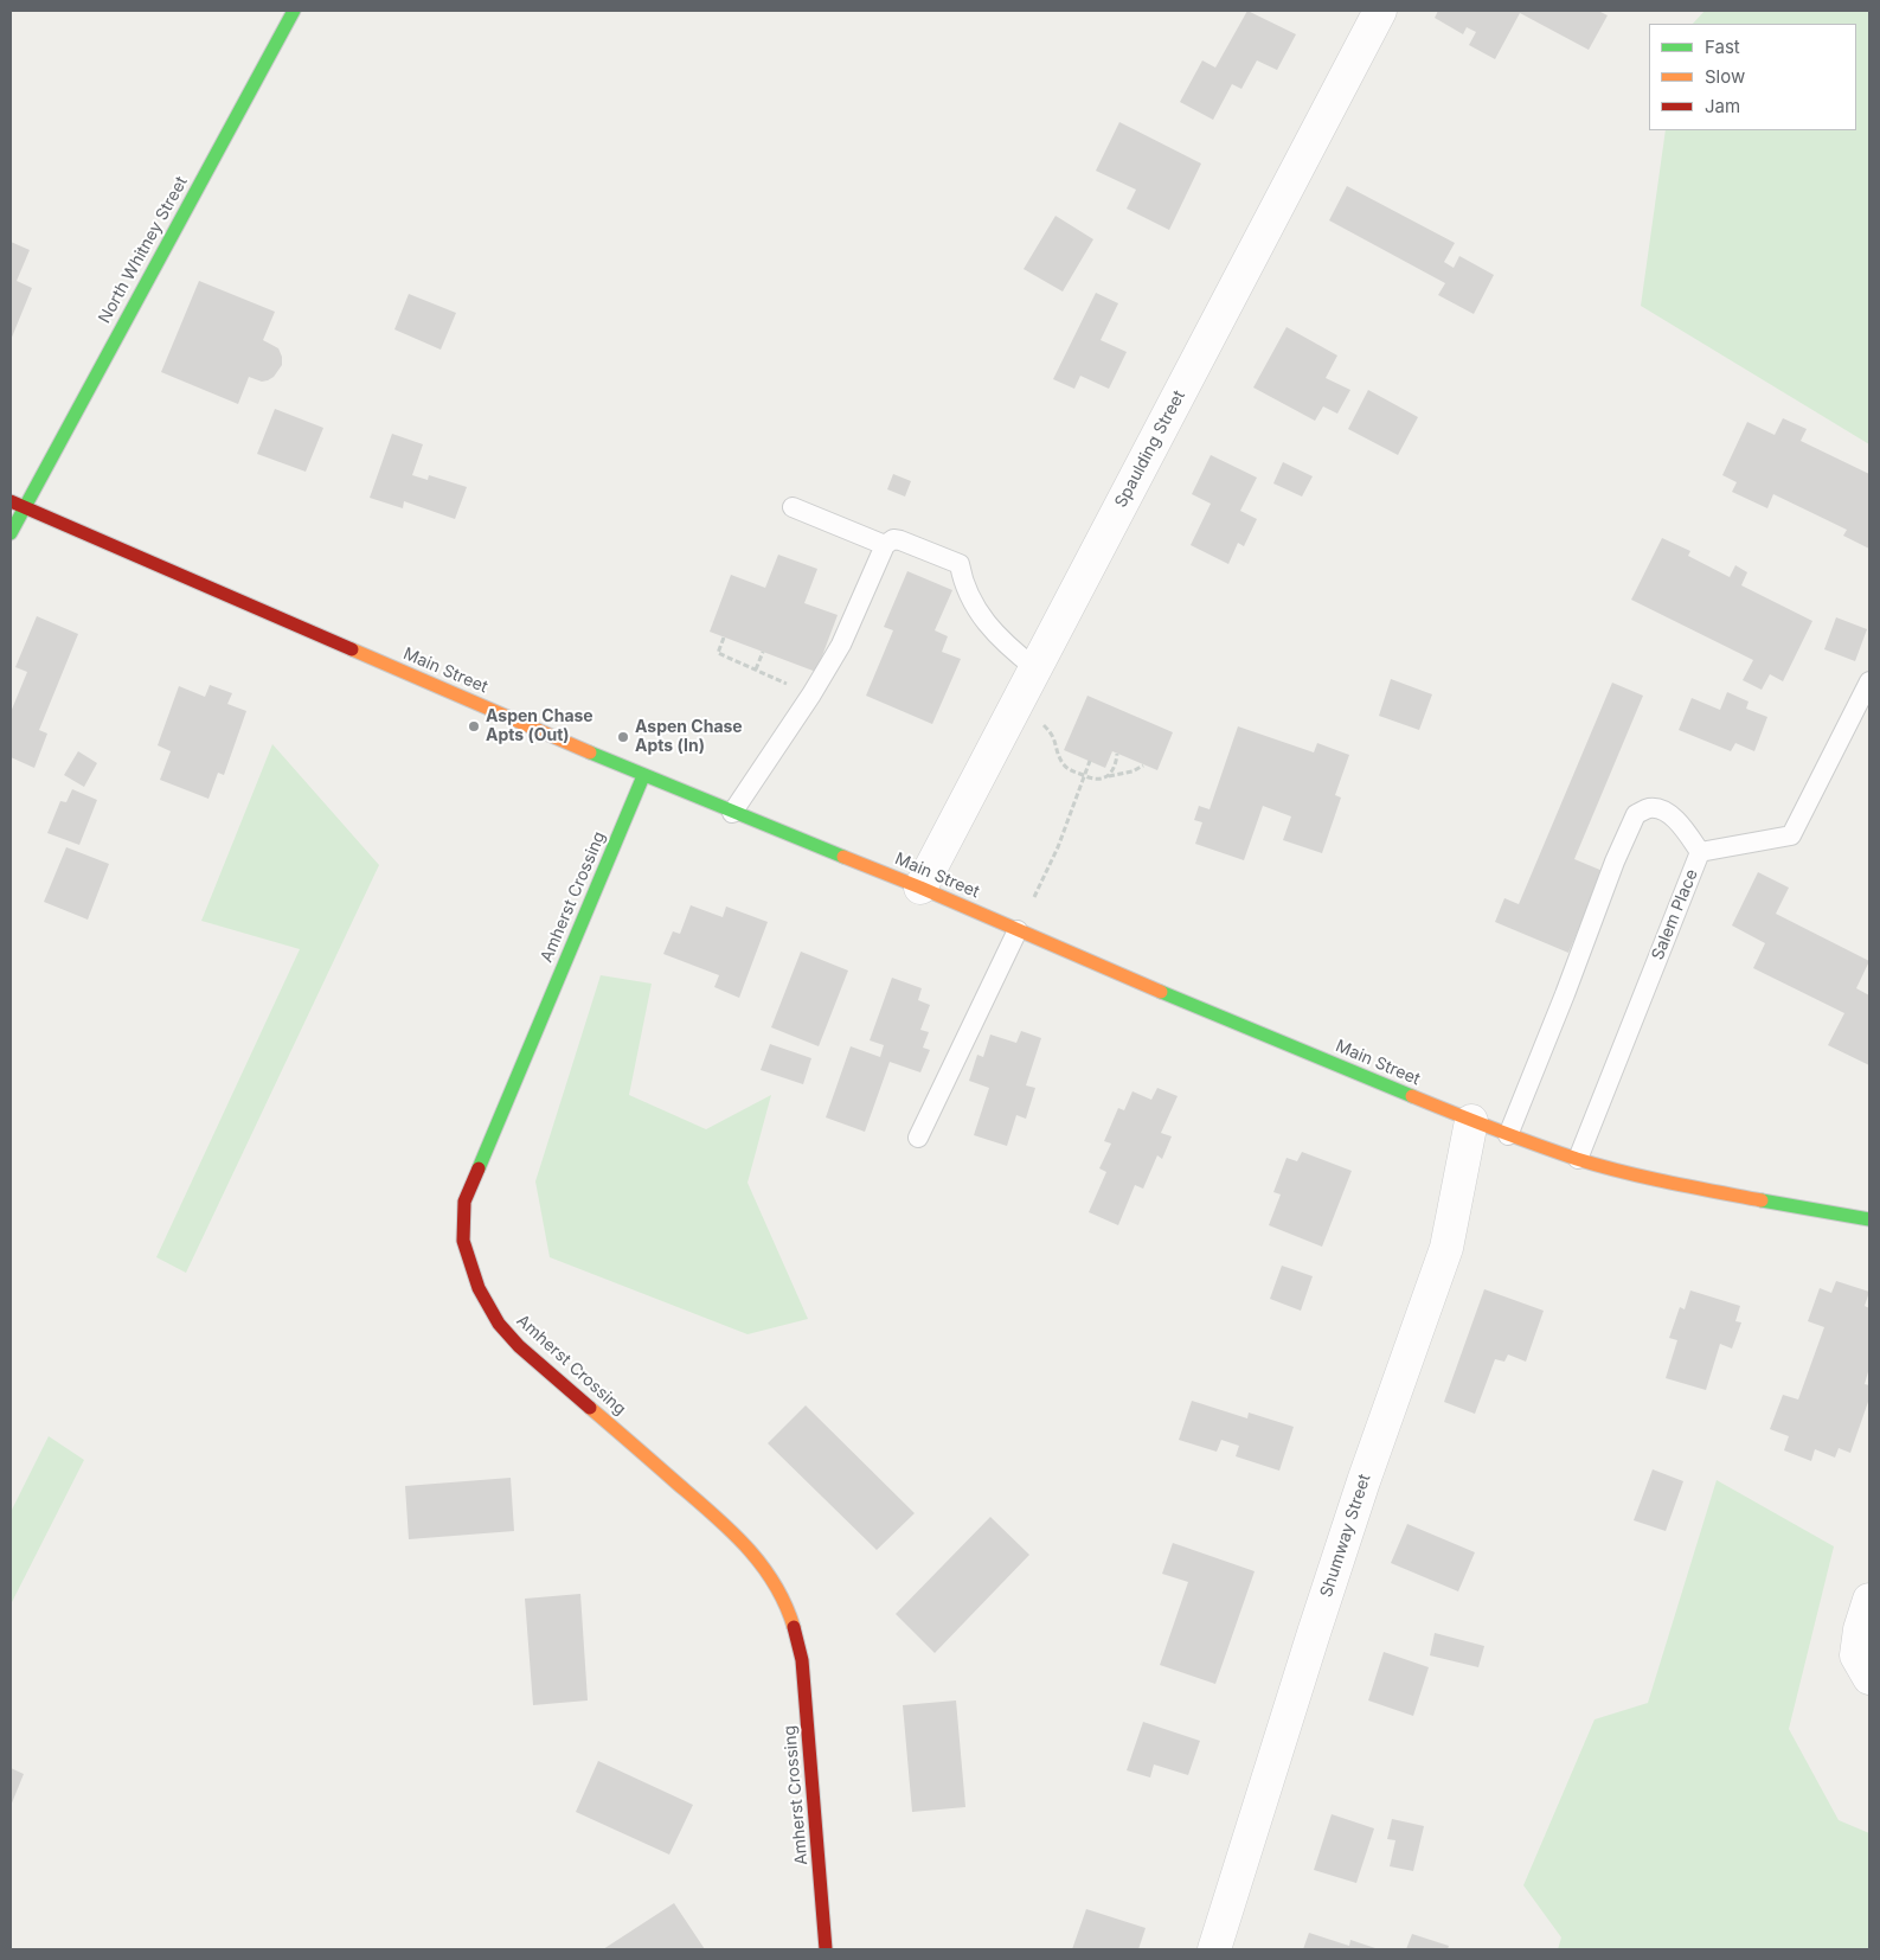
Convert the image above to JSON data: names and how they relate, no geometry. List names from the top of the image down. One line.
{"streets":{"main road":["North Whitney Street","Main Street","Amherst Crossing"],"street":["Spaulding Street","Shumway Street"],"lane":["Salem Place"]},"crossings":[["North Whitney Street","Main Street"],["Spaulding Street","Main Street"],["Main Street","Amherst Crossing"],["Main Street","Salem Place"],["Main Street","Shumway Street"]],"places":["Aspen Chase Apts (Out)","Aspen Chase Apts (In)"],"legend":["Fast","Slow","Jam"]}
